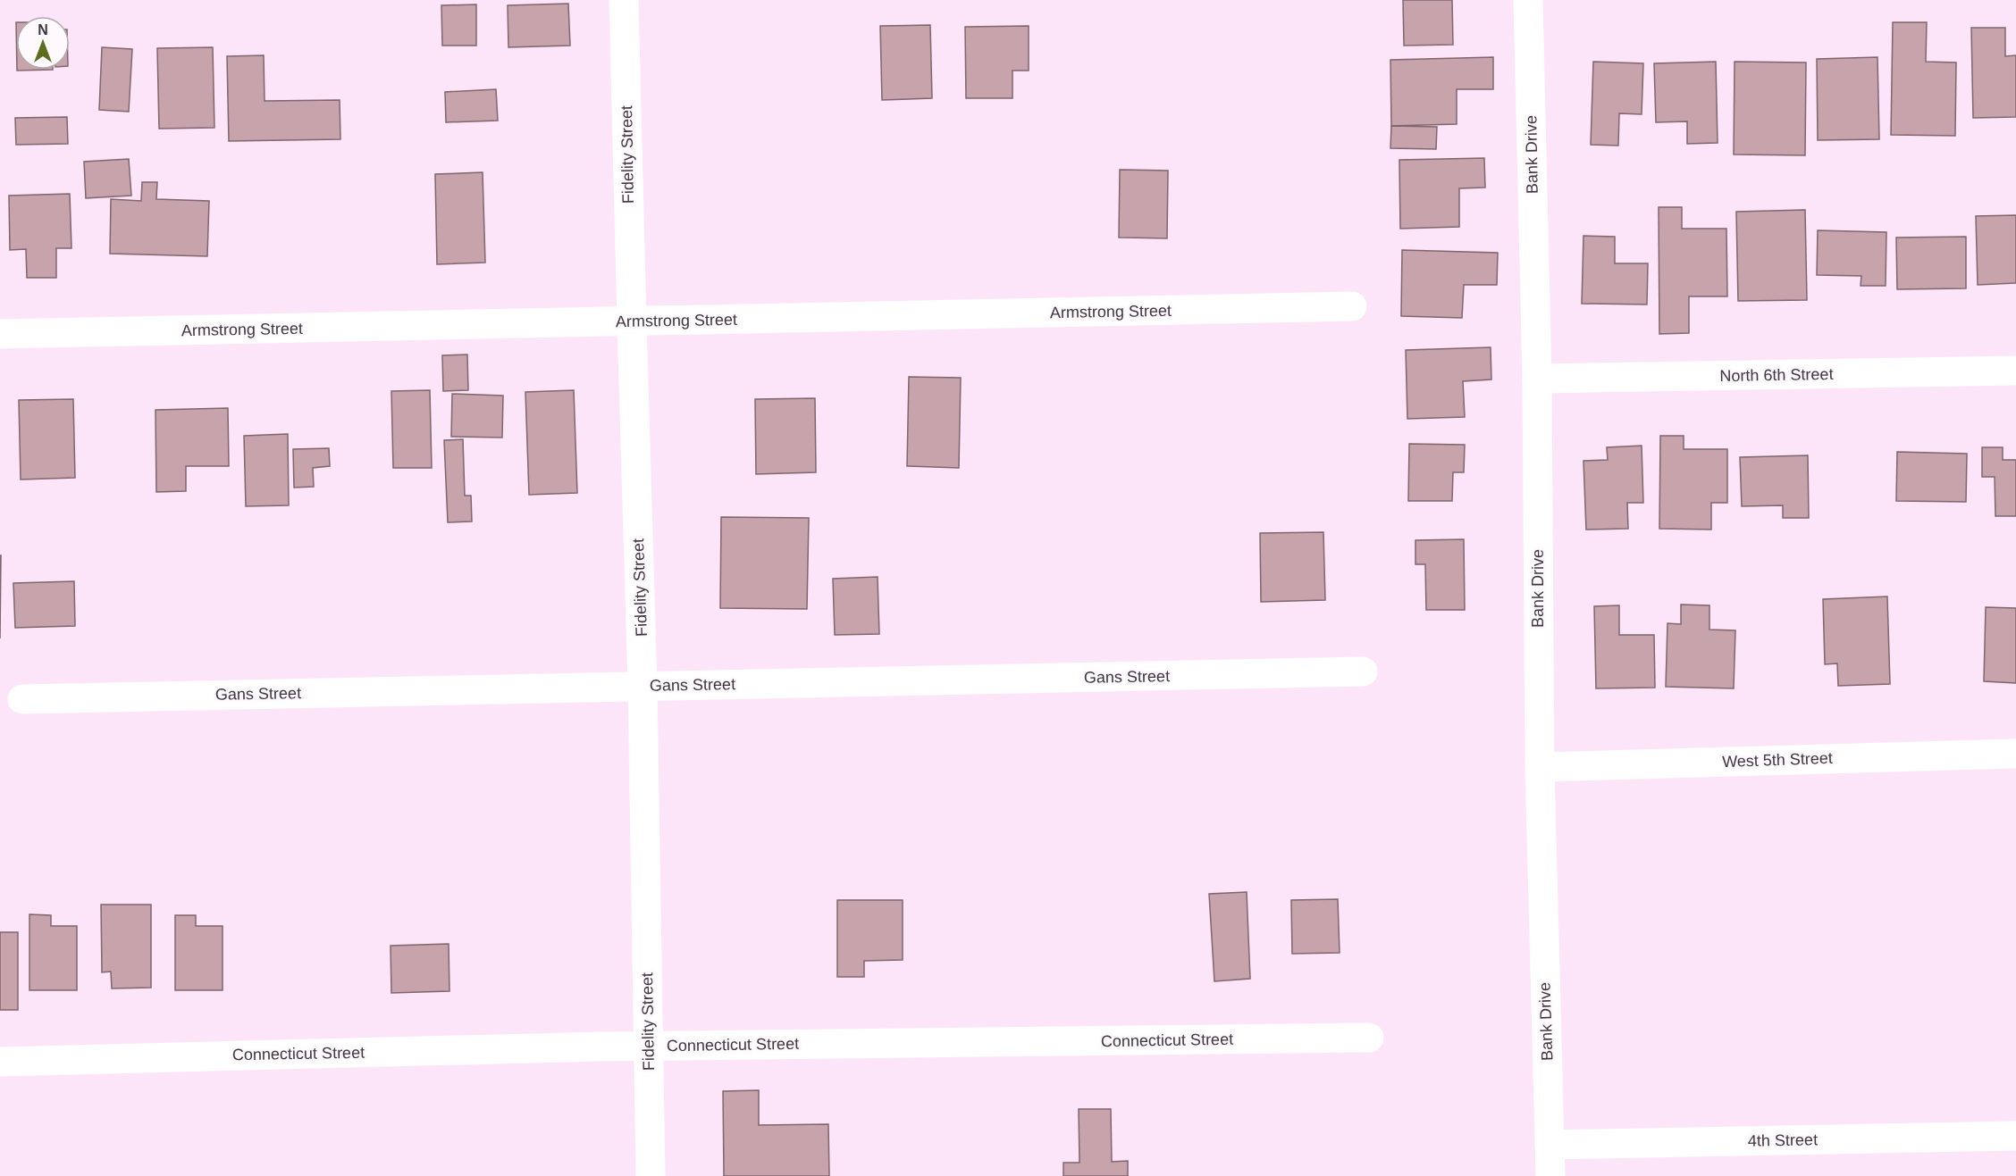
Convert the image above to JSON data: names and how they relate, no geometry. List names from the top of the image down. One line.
{"streets":{"street":["Fidelity Street","Bank Drive","Armstrong Street","North 6th Street","Gans Street","West 5th Street","Connecticut Street","4th Street"]},"crossings":[["Fidelity Street","Armstrong Street"],["Fidelity Street","Gans Street"],["Fidelity Street","Connecticut Street"],["Bank Drive","North 6th Street"],["Bank Drive","West 5th Street"],["Bank Drive","4th Street"]],"north":"top"}
